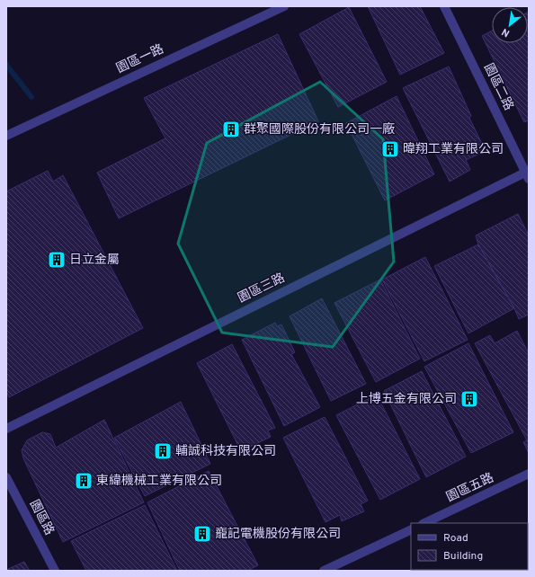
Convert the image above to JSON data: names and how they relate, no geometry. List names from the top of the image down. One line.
{"streets":{"street":["園區一路","園區二路","園區三路","園區五路","園區路"]},"crossings":[["園區二路","園區三路"]],"places":{"building":["群聚國際股份有限公司一廠","暐翔工業有限公司","日立金屬","上博五金有限公司","輔誠科技有限公司","東緯機械工業有限公司","巃記電機股份有限公司"]},"legend":["Road","Building"],"north":"bottom left"}
